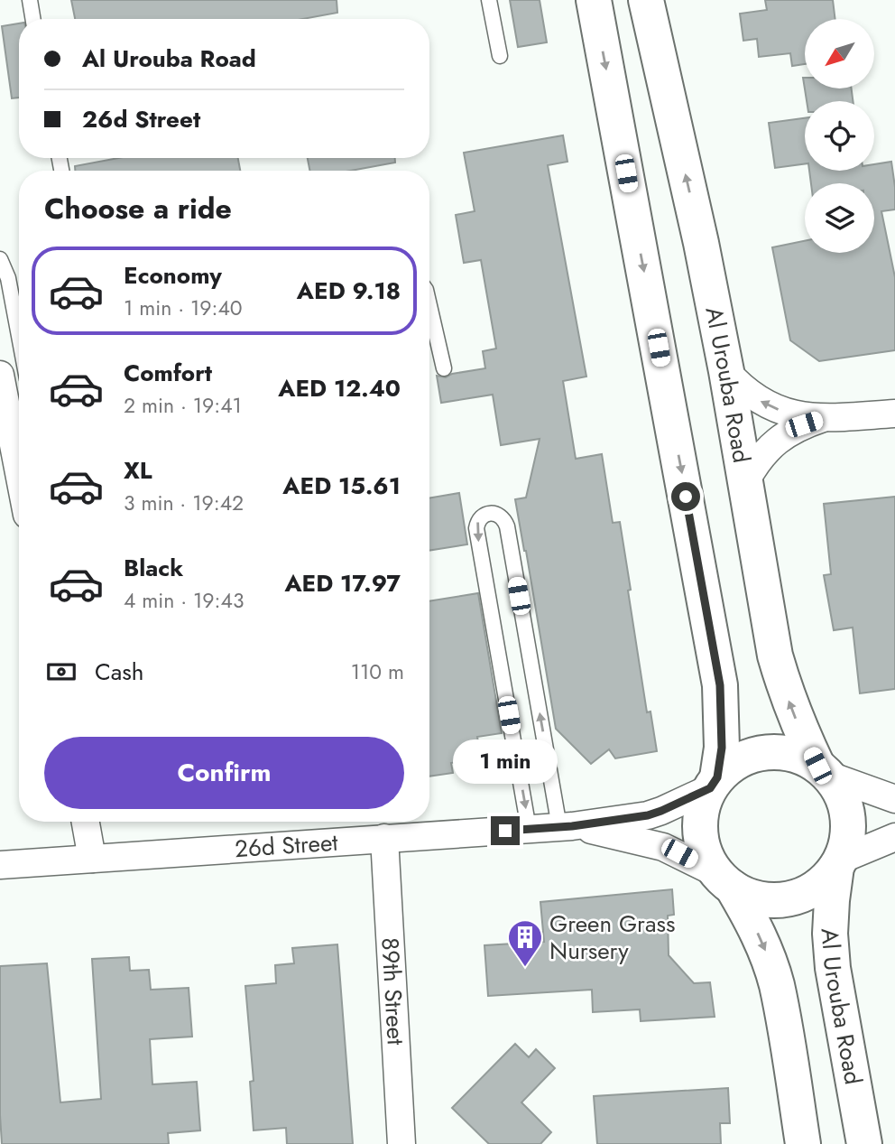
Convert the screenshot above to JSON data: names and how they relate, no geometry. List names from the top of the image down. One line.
{"streets":{"main road":["Al Urouba Road"],"street":["26d Street","89th Street"]},"crossings":[["Al Urouba Road","26d Street"],["26d Street","89th Street"]],"places":{"building":["Green Grass Nursery"]},"north":"bottom left","page":{"banner":["Al Urouba Road","26d Street"],"heading":"Choose a ride","list":[{"name":"Economy","note":"1 min · 19:40","value":"AED 9.18"},{"name":"Comfort","note":"2 min · 19:41","value":"AED 12.40"},{"name":"XL","note":"3 min · 19:42","value":"AED 15.61"},{"name":"Black","note":"4 min · 19:43","value":"AED 17.97"}],"pay":["Cash","110 m"],"buttons":"Confirm","bubble":"1 min"}}
